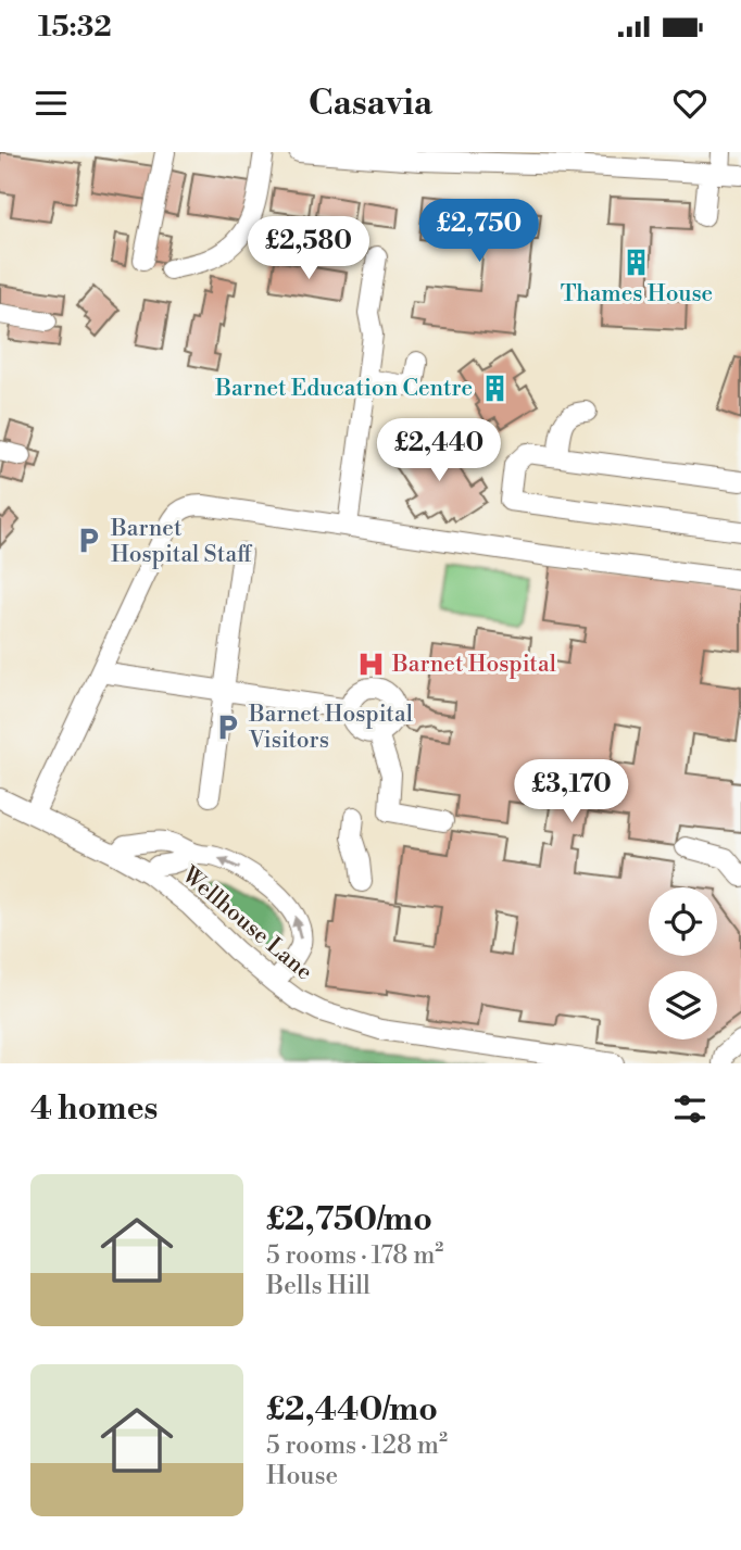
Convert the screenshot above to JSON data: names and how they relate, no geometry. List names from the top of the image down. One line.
{"streets":{"street":["Wellhouse Lane"]},"places":{"building":["Thames House","Barnet Education Centre"],"parking":["Barnet Hospital Staff","Barnet Hospital Visitors"],"hospital":["Barnet Hospital"]},"page":{"status":"15:32","header":"Casavia","price":["£2,750","£2,580","£2,440","£3,170"],"heading":"4 homes","list":[{"name":"£2,750/mo","note":"5 rooms · 178 m² · Bells Hill"},{"name":"£2,440/mo","note":"5 rooms · 128 m² · House"}]}}
